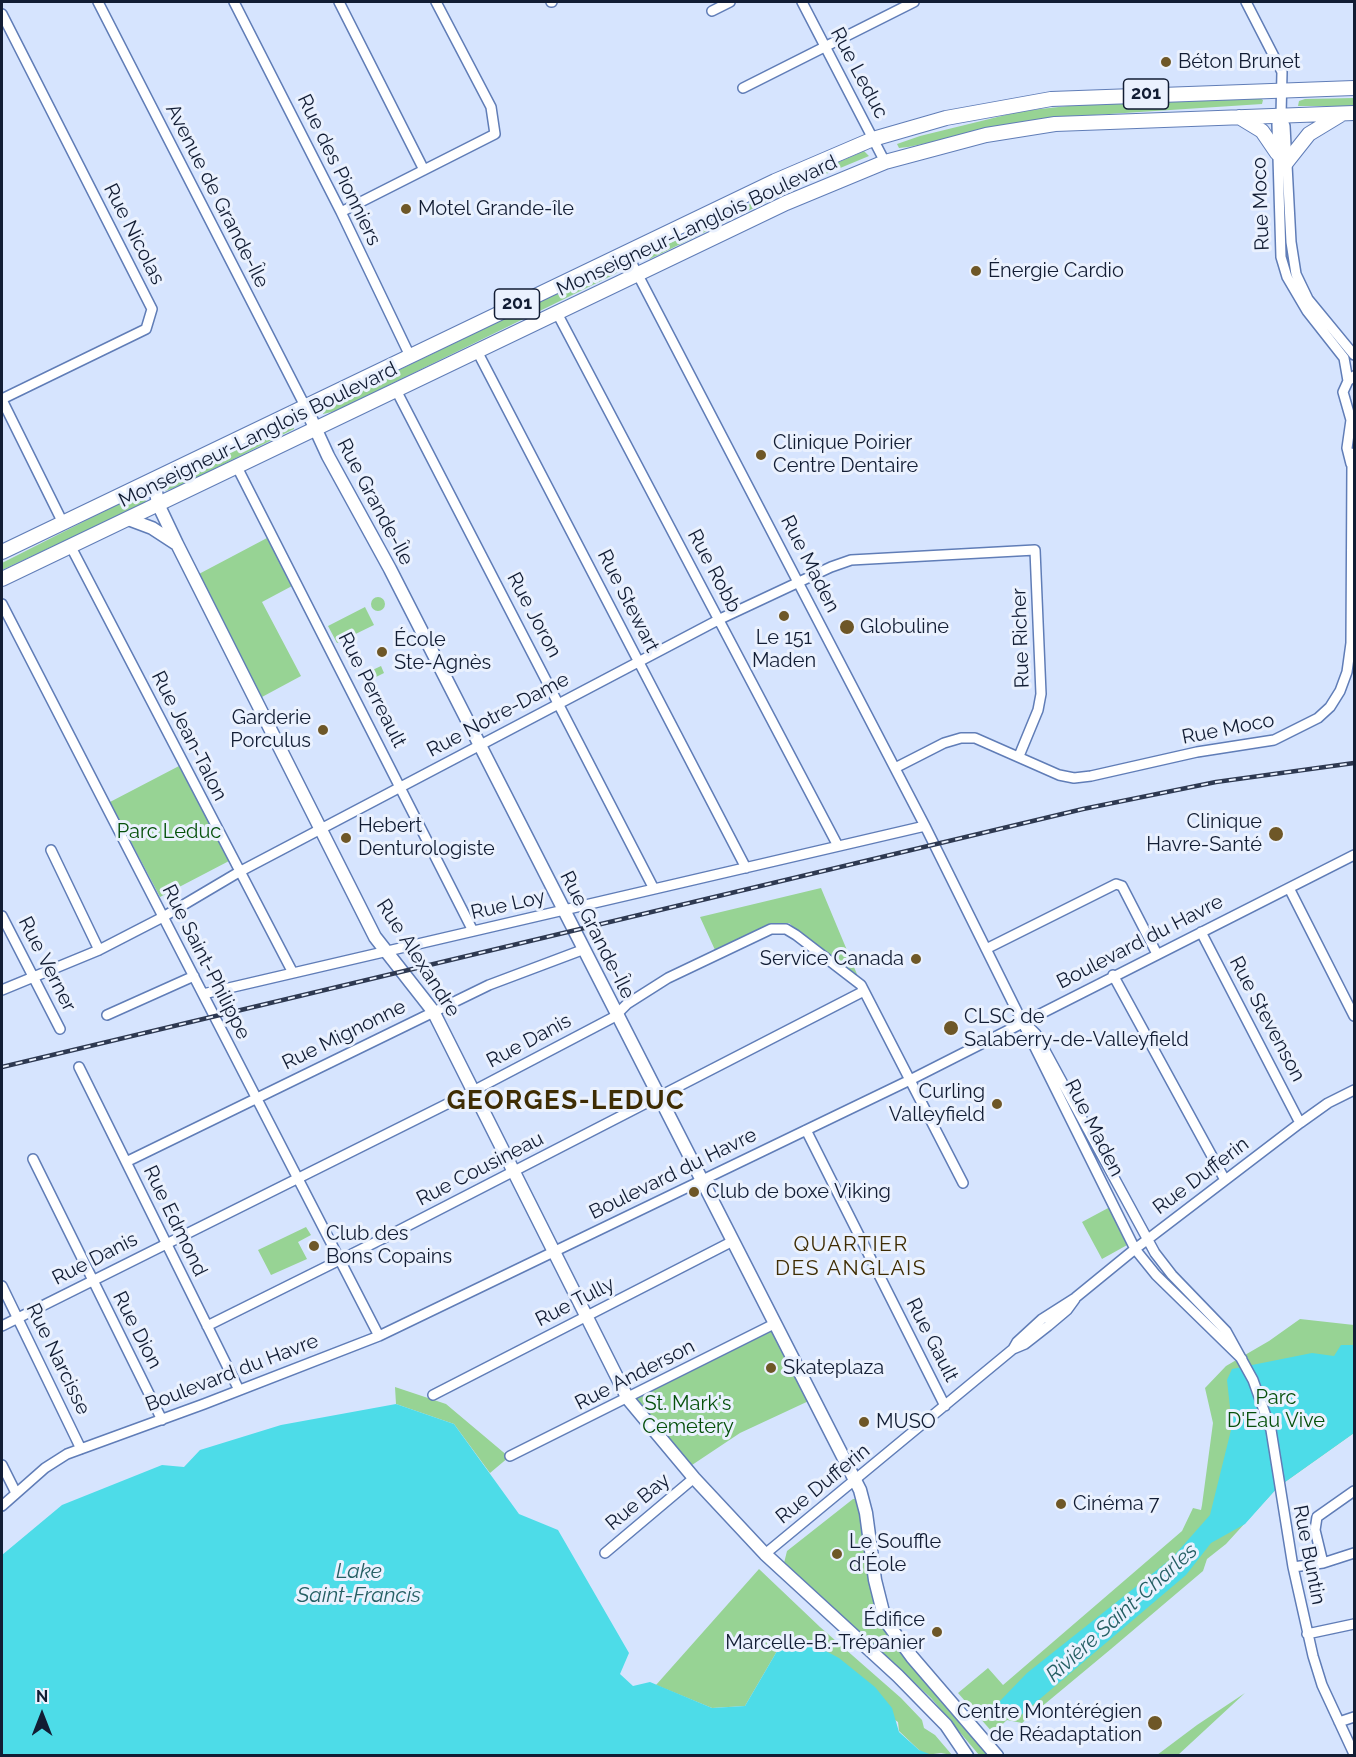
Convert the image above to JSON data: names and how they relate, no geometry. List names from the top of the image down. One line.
{"streets":{"highway":["201","Monseigneur-Langlois Boulevard"],"main road":["Rue Grande-Île","Rue Alexandre"],"street":["Rue Leduc","Rue des Pionniers","Avenue de Grande-Île","Rue Moco","Rue Nicolas","Rue Maden","Rue Robb","Rue Stewart","Rue Joron","Rue Richer","Rue Perreault","Rue Notre-Dame","Rue Jean-Talon","Rue Loy","Boulevard du Havre","Rue Saint-Philippe","Rue Verner","Rue Stevenson","Rue Mignonne","Rue Danis","Rue Cousineau","Rue Dufferin","Rue Edmond","Rue Tully","Rue Dion","Rue Gault","Rue Narcisse","Rue Anderson","Rue Bay","Rue Buntin"]},"crossings":[["Rue Leduc","Monseigneur-Langlois Boulevard"],["Rue des Pionniers","Monseigneur-Langlois Boulevard"],["Avenue de Grande-Île","Monseigneur-Langlois Boulevard"],["Avenue de Grande-Île","Rue Grande-Île"],["Rue Moco","Monseigneur-Langlois Boulevard"],["Rue Moco","Rue Maden"],["Rue Moco","Rue Richer"],["Monseigneur-Langlois Boulevard","Rue Nicolas"],["Monseigneur-Langlois Boulevard","Rue Grande-Île"],["Monseigneur-Langlois Boulevard","Rue Maden"],["Monseigneur-Langlois Boulevard","Rue Robb"],["Monseigneur-Langlois Boulevard","Rue Stewart"],["Monseigneur-Langlois Boulevard","Rue Joron"],["Monseigneur-Langlois Boulevard","Rue Perreault"],["Monseigneur-Langlois Boulevard","Rue Jean-Talon"],["Monseigneur-Langlois Boulevard","Rue Alexandre"],["Rue Grande-Île","Rue Notre-Dame"],["Rue Grande-Île","Rue Loy"],["Rue Grande-Île","Boulevard du Havre"],["Rue Grande-Île","Rue Mignonne"],["Rue Grande-Île","Rue Danis"],["Rue Grande-Île","Rue Cousineau"],["Rue Grande-Île","Rue Dufferin"],["Rue Grande-Île","Rue Tully"],["Rue Grande-Île","Rue Anderson"],["Rue Maden","Rue Notre-Dame"],["Rue Maden","Rue Loy"],["Rue Maden","Boulevard du Havre"],["Rue Maden","Rue Dufferin"],["Rue Maden","Rue Buntin"],["Rue Robb","Rue Notre-Dame"],["Rue Robb","Rue Loy"],["Rue Stewart","Rue Notre-Dame"],["Rue Stewart","Rue Loy"],["Rue Joron","Rue Notre-Dame"],["Rue Joron","Rue Loy"],["Rue Richer","Rue Notre-Dame"],["Rue Perreault","Rue Notre-Dame"],["Rue Perreault","Rue Loy"],["Rue Notre-Dame","Rue Jean-Talon"],["Rue Notre-Dame","Rue Alexandre"],["Rue Notre-Dame","Rue Saint-Philippe"],["Rue Notre-Dame","Rue Verner"],["Rue Jean-Talon","Rue Loy"],["Rue Loy","Rue Alexandre"],["Rue Loy","Rue Saint-Philippe"],["Boulevard du Havre","Rue Alexandre"],["Boulevard du Havre","Rue Saint-Philippe"],["Boulevard du Havre","Rue Stevenson"],["Boulevard du Havre","Rue Danis"],["Boulevard du Havre","Rue Edmond"],["Boulevard du Havre","Rue Dion"],["Boulevard du Havre","Rue Gault"],["Boulevard du Havre","Rue Narcisse"],["Rue Alexandre","Rue Mignonne"],["Rue Alexandre","Rue Danis"],["Rue Alexandre","Rue Cousineau"],["Rue Alexandre","Rue Dufferin"],["Rue Alexandre","Rue Tully"],["Rue Alexandre","Rue Anderson"],["Rue Alexandre","Rue Bay"],["Rue Saint-Philippe","Rue Mignonne"],["Rue Saint-Philippe","Rue Danis"],["Rue Saint-Philippe","Rue Cousineau"],["Rue Stevenson","Rue Dufferin"],["Rue Mignonne","Rue Edmond"],["Rue Danis","Rue Cousineau"],["Rue Danis","Rue Edmond"],["Rue Danis","Rue Dion"],["Rue Danis","Rue Narcisse"],["Rue Cousineau","Rue Edmond"],["Rue Dufferin","Rue Gault"],["Rue Dufferin","Rue Buntin"]],"districts":["GEORGES-LEDUC","QUARTIER DES ANGLAIS"],"water":["Lake Saint-Francis","Rivière Saint-Charles"],"parks":["Parc Leduc","Parc D'Eau Vive","St. Mark's Cemetery"],"places":["Béton Brunet","Motel Grande-île","Énergie Cardio","Clinique Poirier Centre Dentaire","Le 151 Maden","Globuline","École Ste-Agnès","Garderie Porculus","Clinique Havre-Santé","Hebert Denturologiste","Service Canada","CLSC de Salaberry-de-Valleyfield","Curling Valleyfield","Club de boxe Viking","Club des Bons Copains","Skateplaza","MUSO","Cinéma 7","Le Souffle d'Éole","Édifice Marcelle-B.-Trépanier","Centre Montérégien de Réadaptation"],"north":"top"}
